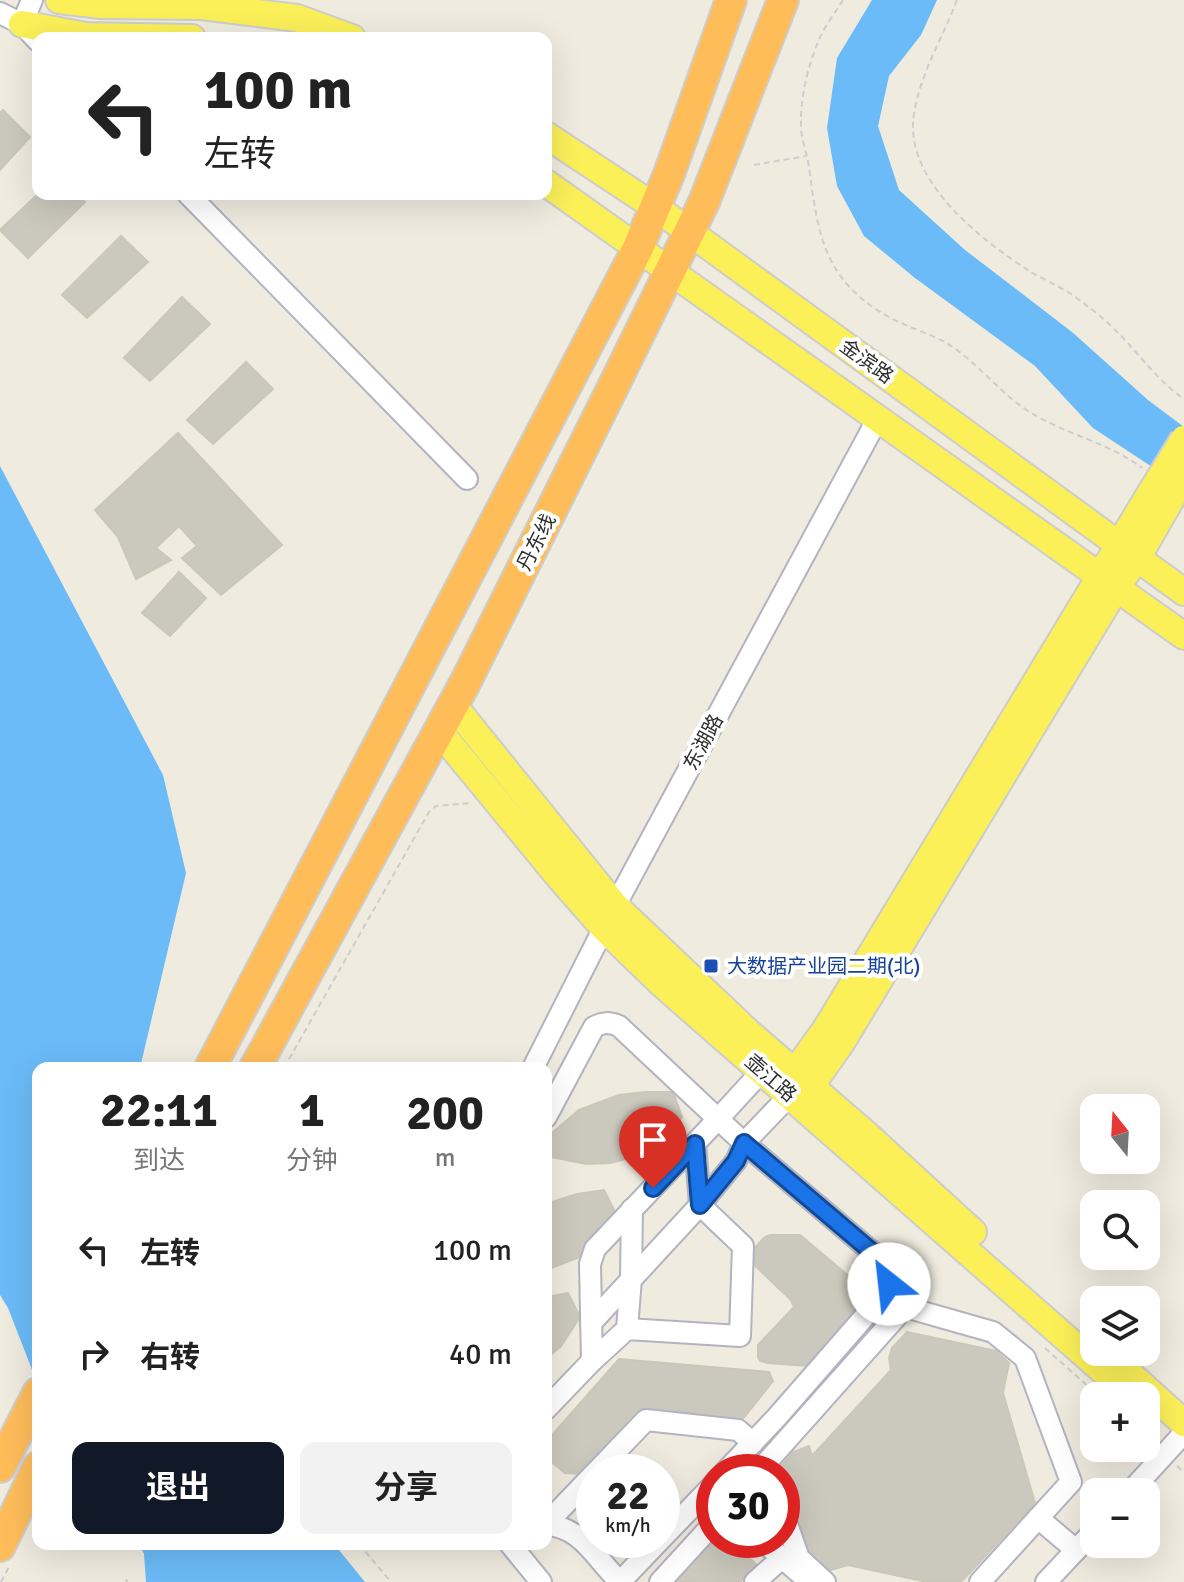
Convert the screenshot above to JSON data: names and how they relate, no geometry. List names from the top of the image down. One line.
{"streets":{"highway":["丹东线"],"main road":["金滨路","壶江路"],"street":["东湖路"]},"crossings":[["金滨路","丹东线"],["金滨路","东湖路"],["丹东线","壶江路"],["东湖路","壶江路"]],"places":{"transit":["大数据产业园二期(北)"]},"north":"top","page":{"turn":["100 m","左转"],"eta":["22:11","到达","1","分钟","200","m"],"map_buttons":["+","−"],"list":[{"name":"左转","value":"100 m"},{"name":"右转","value":"40 m"}],"buttons":["退出","分享"],"speed":"22 km/h","limit":"30"}}
